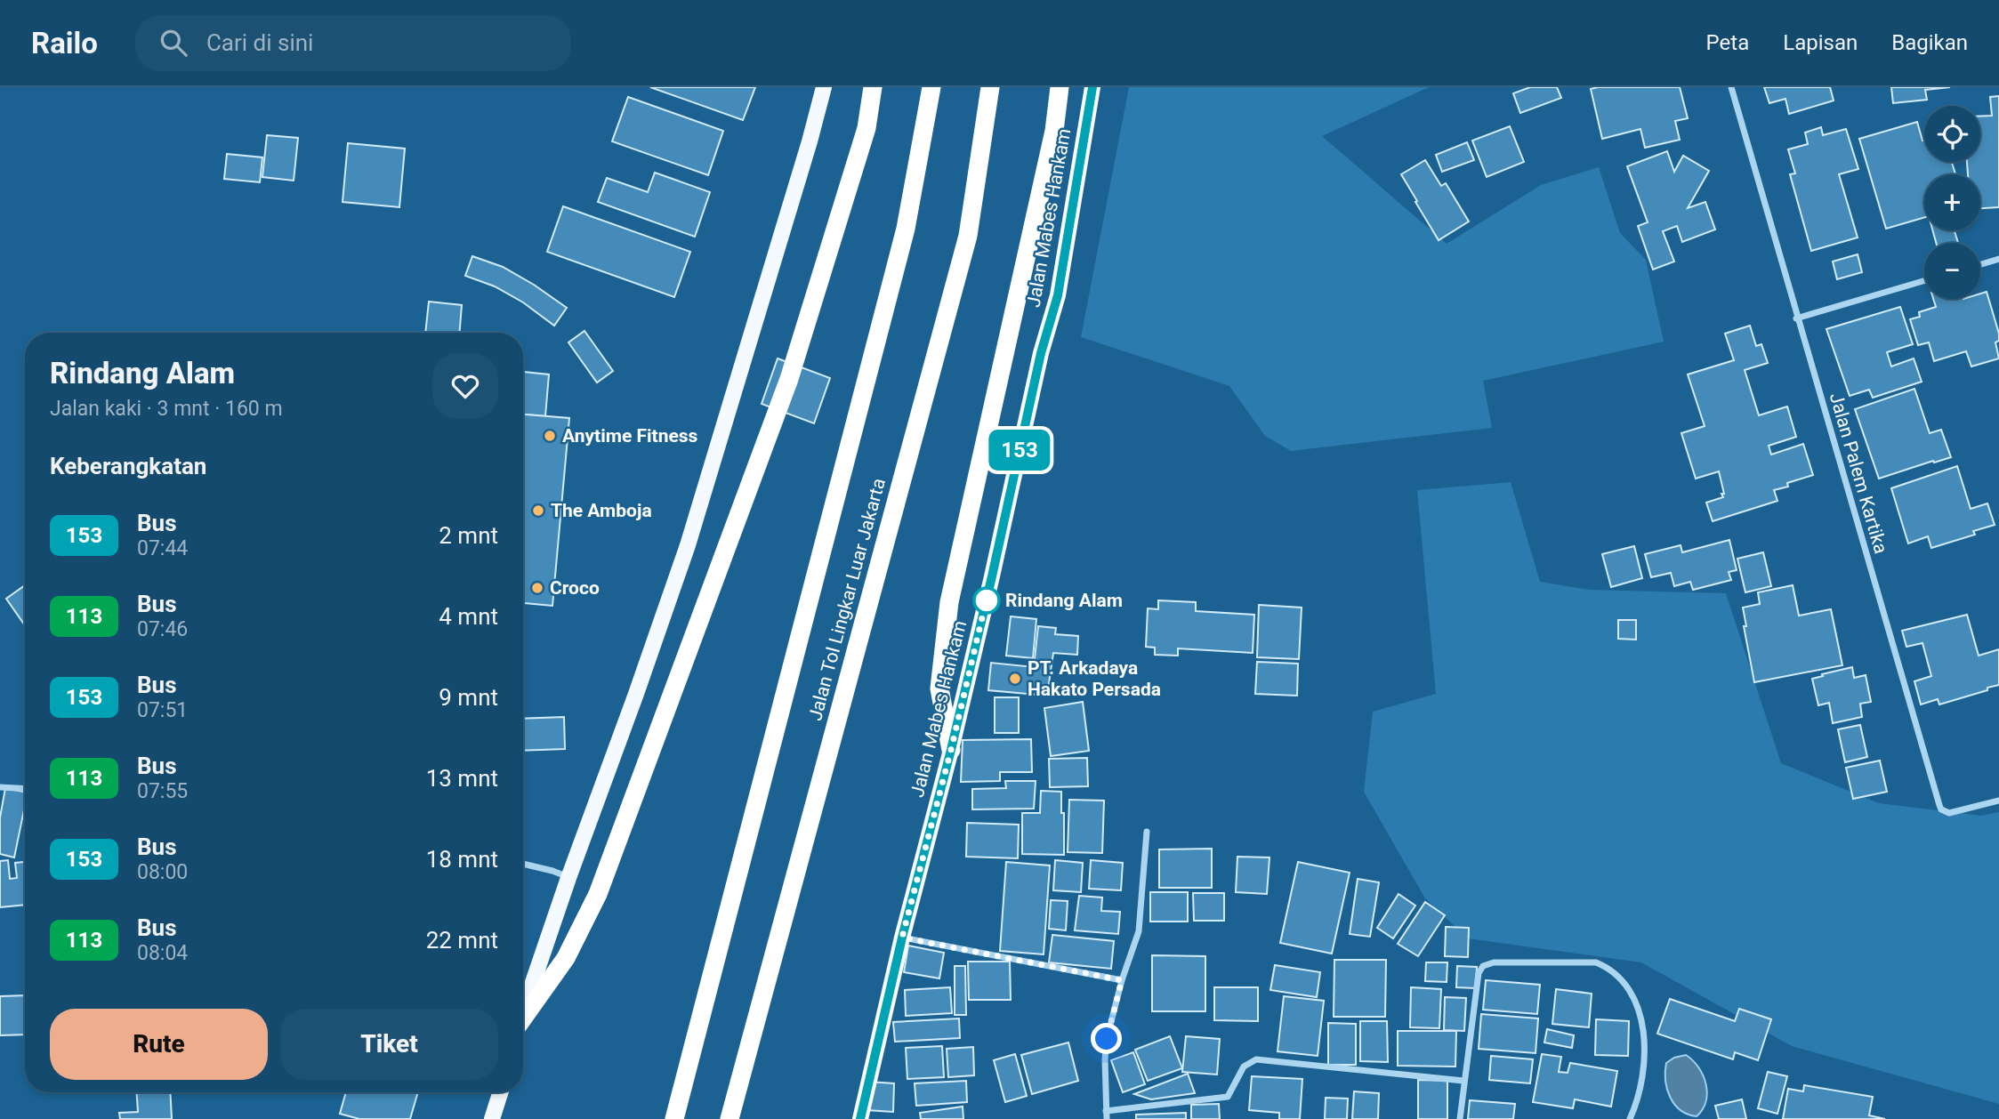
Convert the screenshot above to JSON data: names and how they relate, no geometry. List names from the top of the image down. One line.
{"streets":{"highway":["Jalan Tol Lingkar Luar Jakarta"],"main road":["Jalan Mabes Hankam"],"street":["Jalan Palem Kartika"]},"places":["Anytime Fitness","The Amboja","Croco","Rindang Alam","PT. Arkadaya Hakato Persada"],"lines":["bus line 153"],"page":{"header":"Railo","search":"Cari di sini","nav":["Peta","Lapisan","Bagikan"],"on_map":"153","map_buttons":["+","−"],"heading":[["Rindang Alam","Jalan kaki · 3 mnt · 160 m"],"Keberangkatan"],"list":[{"mark":"153","name":"Bus","note":"07:44","value":"2 mnt"},{"mark":"113","name":"Bus","note":"07:46","value":"4 mnt"},{"mark":"153","name":"Bus","note":"07:51","value":"9 mnt"},{"mark":"113","name":"Bus","note":"07:55","value":"13 mnt"},{"mark":"153","name":"Bus","note":"08:00","value":"18 mnt"},{"mark":"113","name":"Bus","note":"08:04","value":"22 mnt"}],"buttons":["Rute","Tiket"]}}
